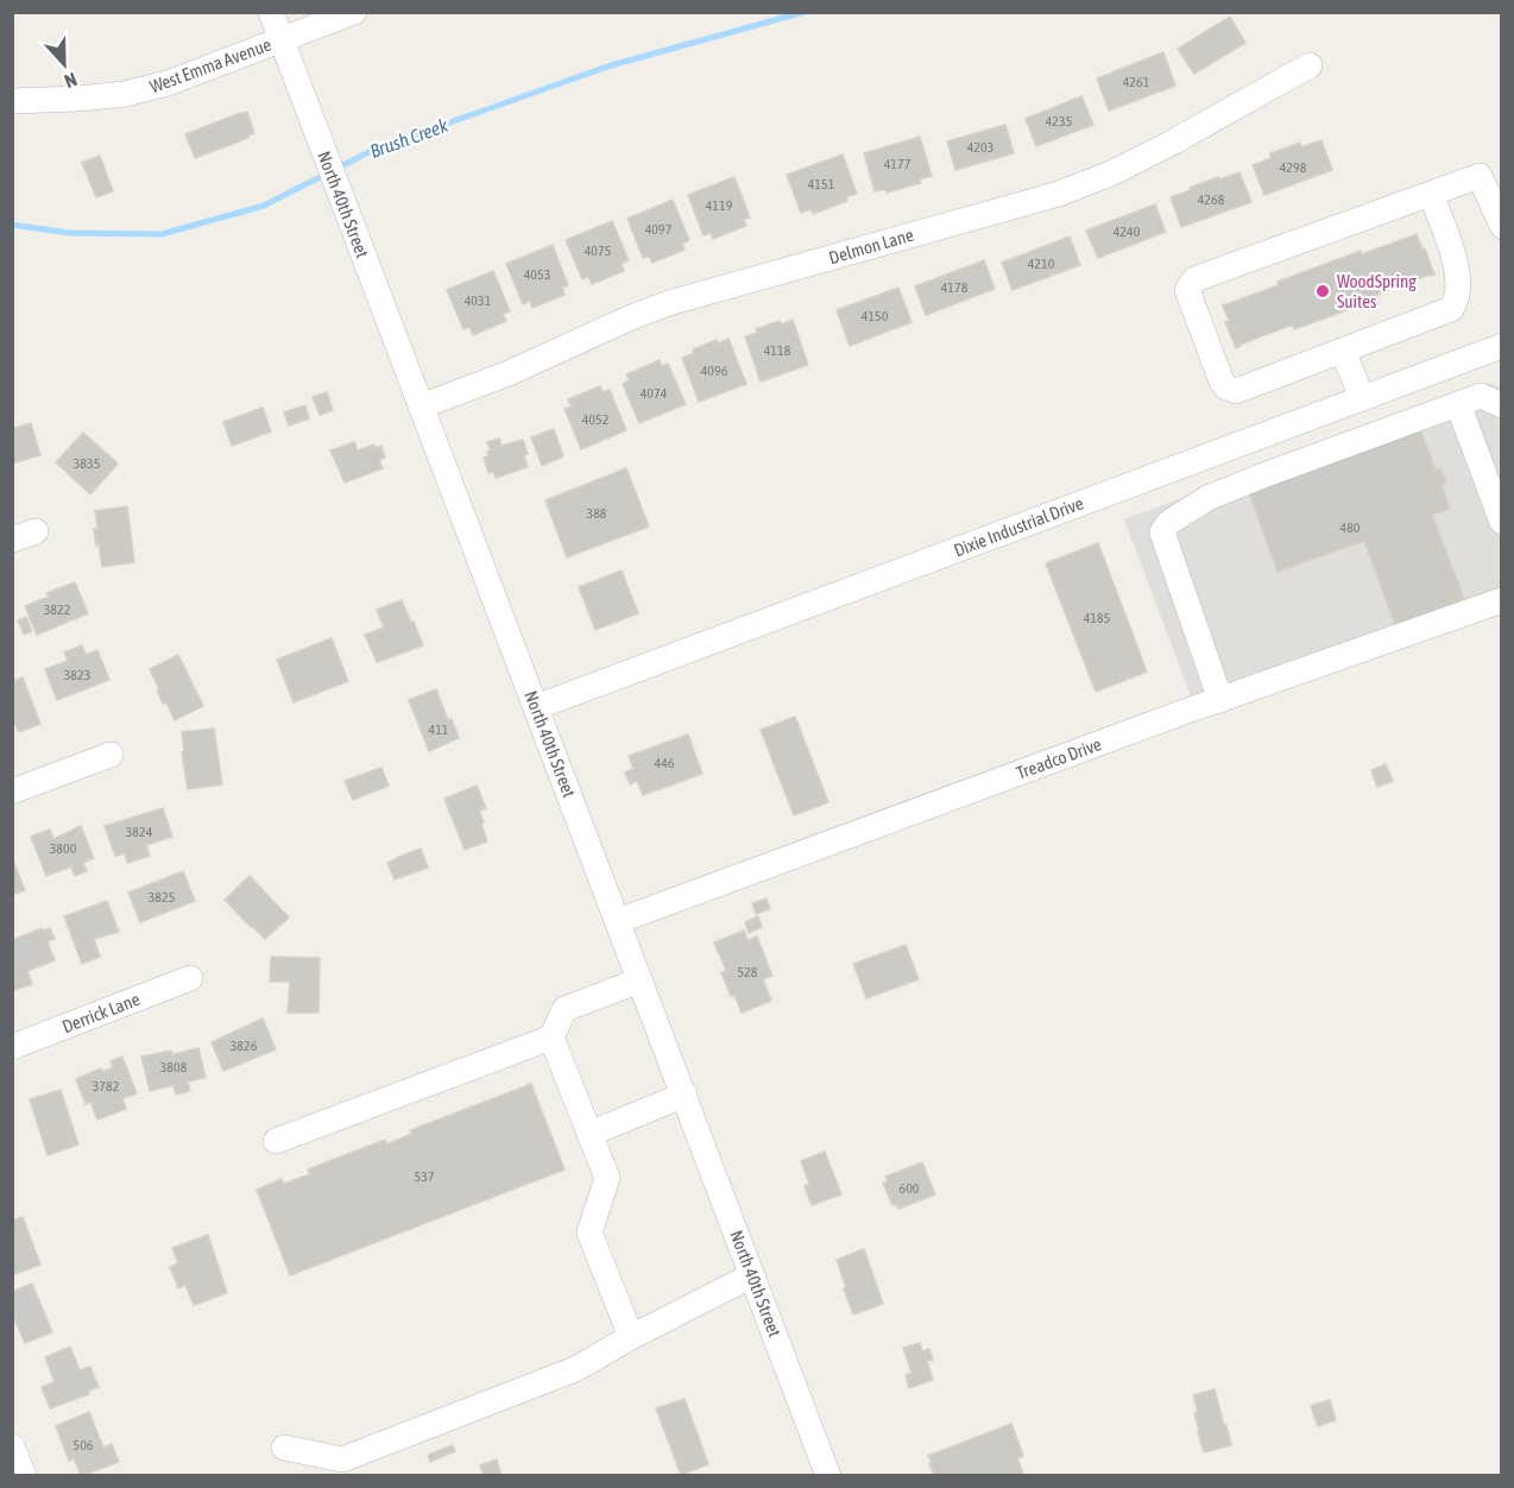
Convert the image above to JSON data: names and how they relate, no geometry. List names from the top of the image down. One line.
{"streets":{"street":["West Emma Avenue","North 40th Street","Delmon Lane","Dixie Industrial Drive","Treadco Drive","Derrick Lane"]},"crossings":[["West Emma Avenue","North 40th Street"],["North 40th Street","Delmon Lane"],["North 40th Street","Dixie Industrial Drive"],["North 40th Street","Treadco Drive"]],"water":["Brush Creek"],"places":["WoodSpring Suites"],"house_numbers":["4261","4235","4203","4177","4298","4151","4268","4119","4097","4240","4075","4210","4053","4178","4031","4150","4118","4096","4074","4052","3835","388","480","3822","4185","3823","411","446","3824","3800","3825","528","3826","3808","3782","537","600","506"],"north":"bottom"}
